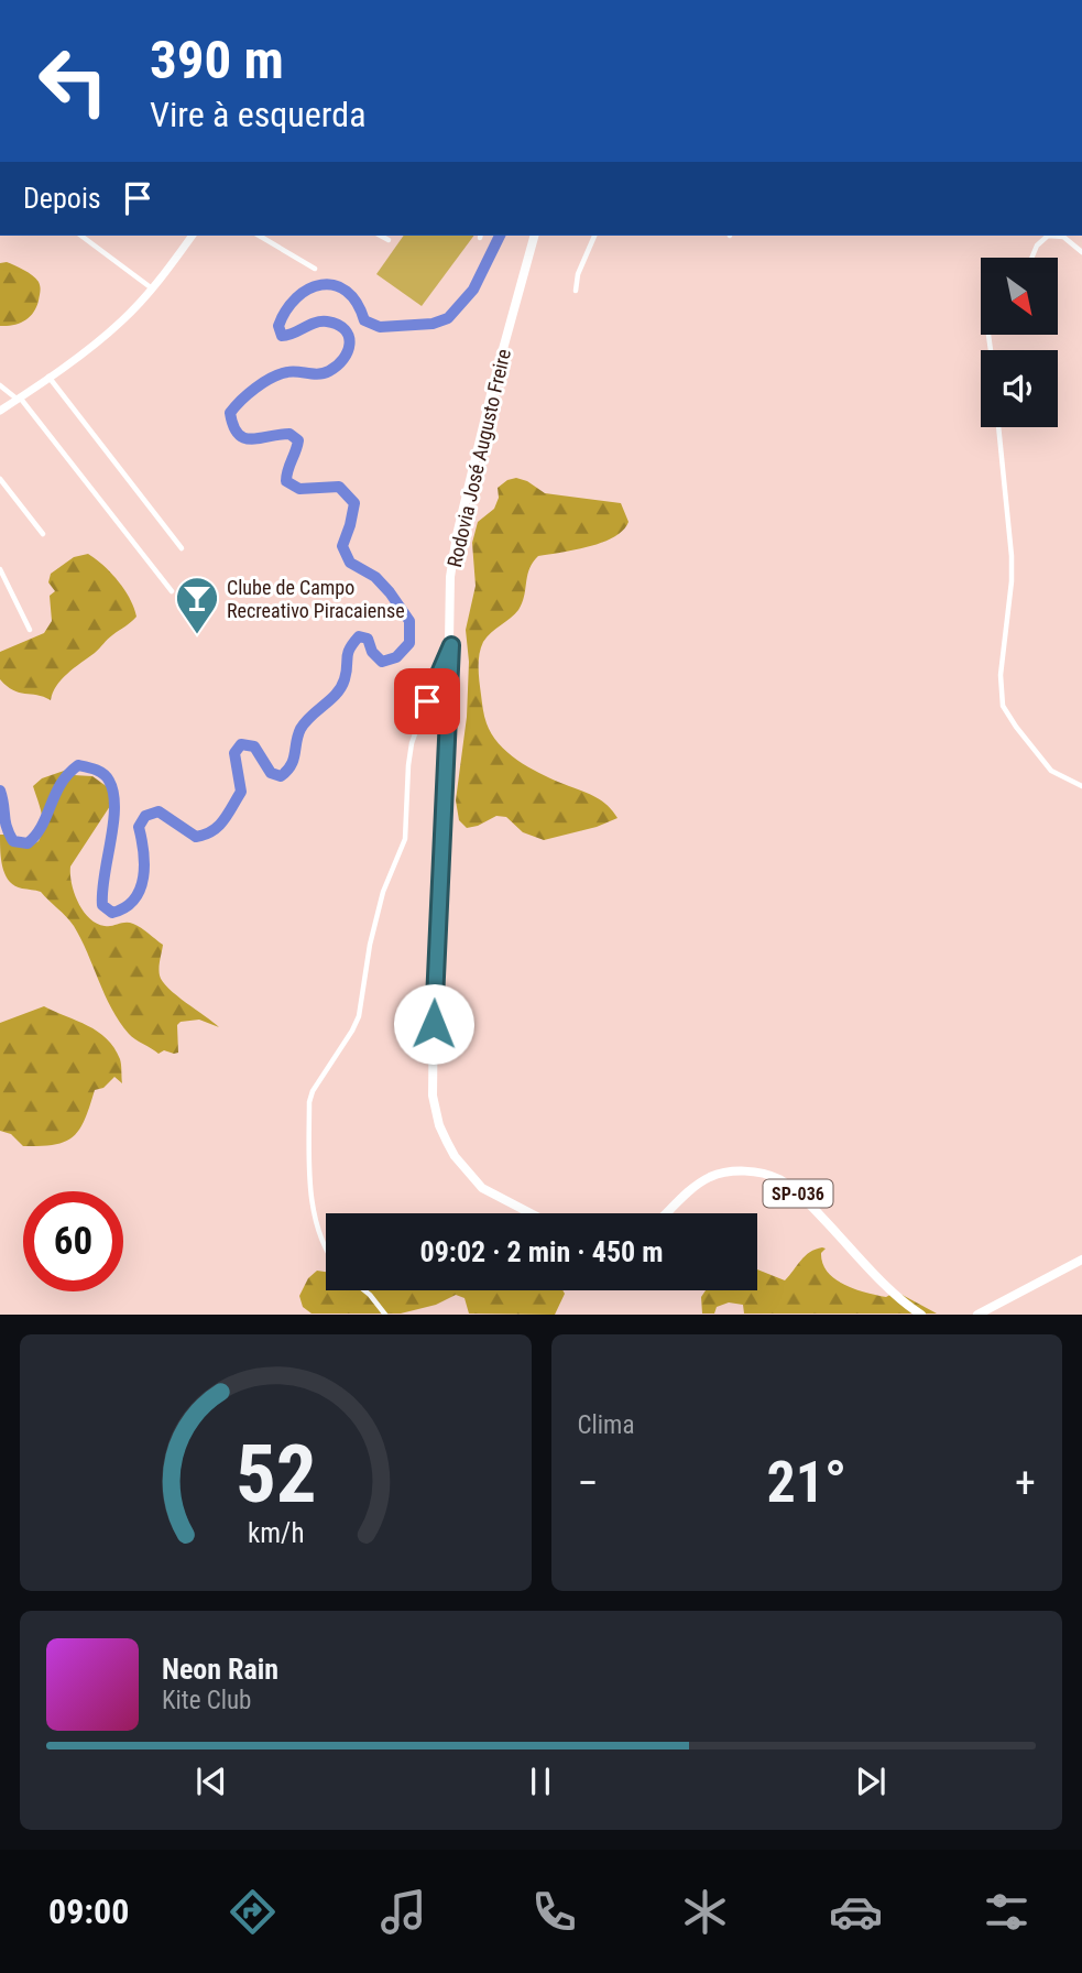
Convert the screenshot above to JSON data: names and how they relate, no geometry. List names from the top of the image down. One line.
{"streets":{"main road":["Rodovia José Augusto Freire","SP-036"]},"places":{"bar":["Clube de Campo Recreativo Piracaiense"]},"north":"bottom right","page":{"turn":["390 m","Vire à esquerda"],"then":"Depois","limit":"60","trip":"09:02 · 2 min · 450 m","tile":"Clima","heat":["−","21°","+"],"song":["Neon Rain","Kite Club"],"tabs":"09:00","gauge":["52","km/h"]}}
